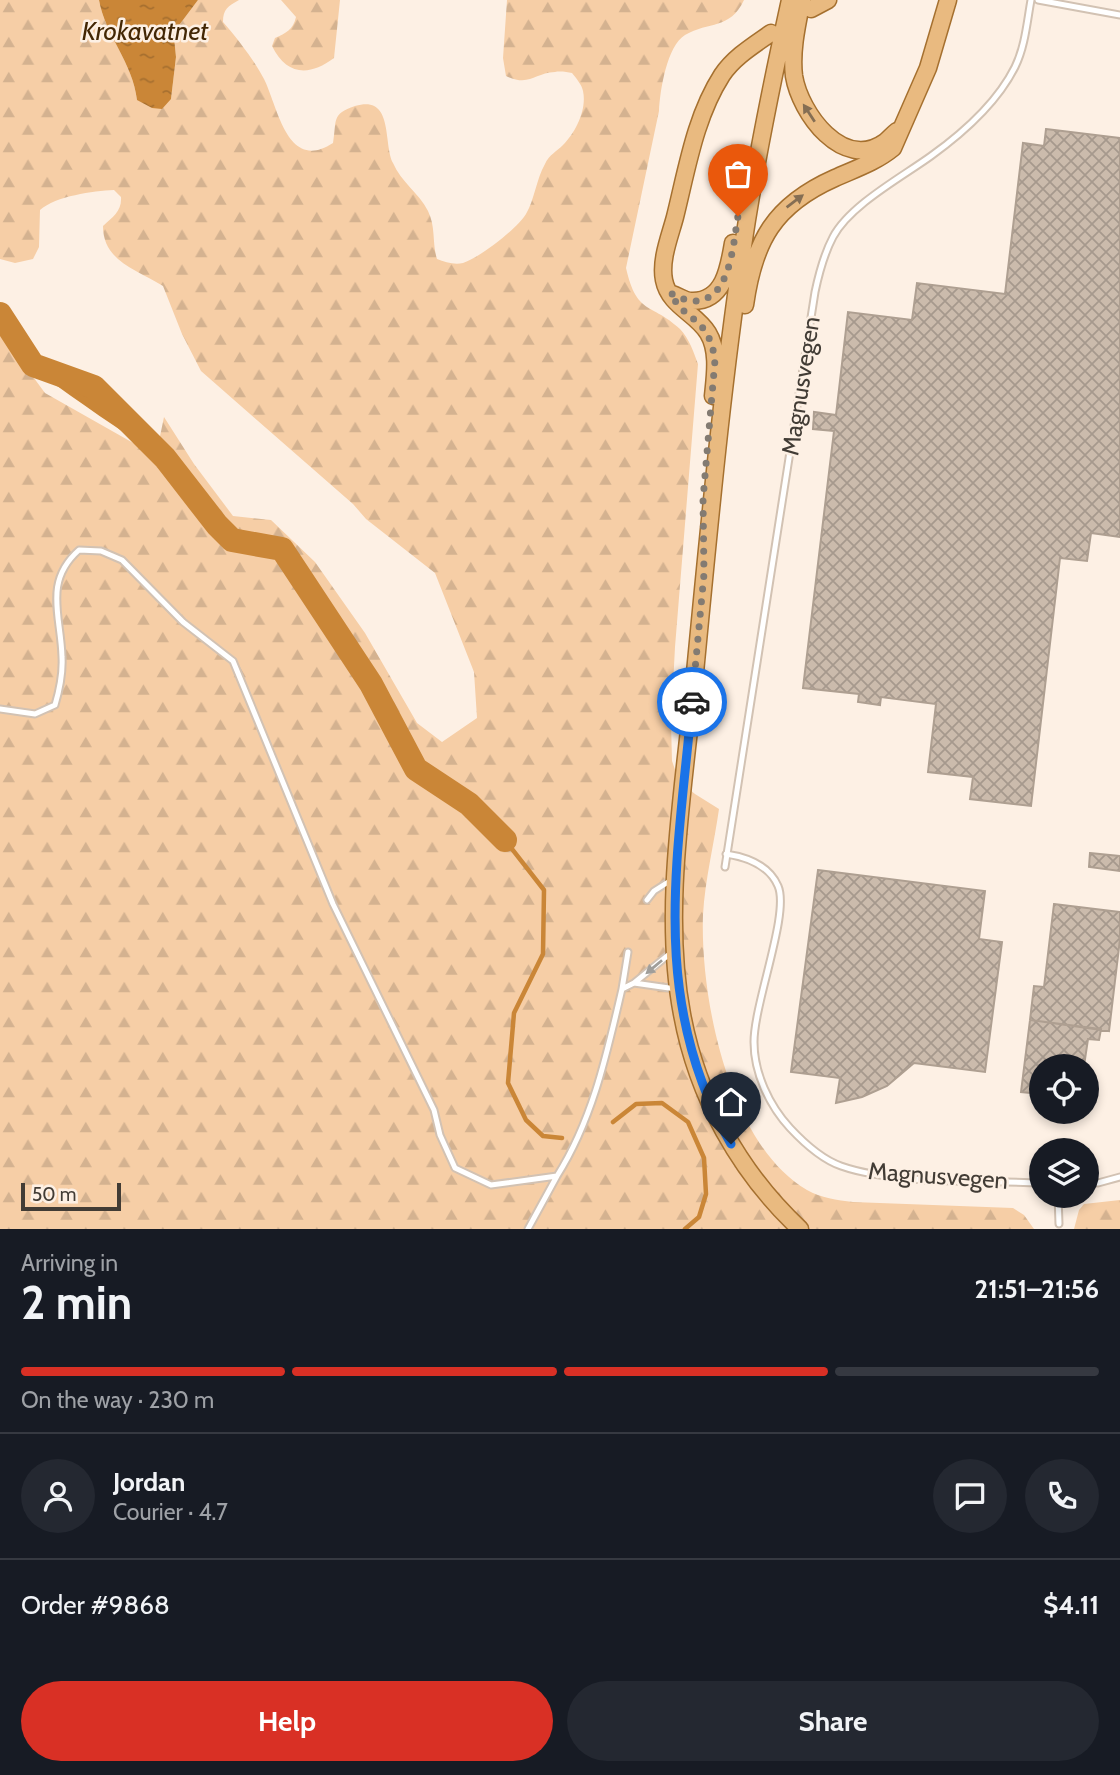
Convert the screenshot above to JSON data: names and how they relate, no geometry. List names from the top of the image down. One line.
{"streets":{"lane":["Magnusvegen"]},"water":["Krokavatnet"],"scale_bar":"50 m","page":{"scale":"50 m","heading":["2 min","Arriving in","21:51–21:56"],"panel":["Jordan","Courier · 4.7","Order #9868","$4.11"],"bar":"On the way · 230 m","buttons":["Help","Share"]}}
